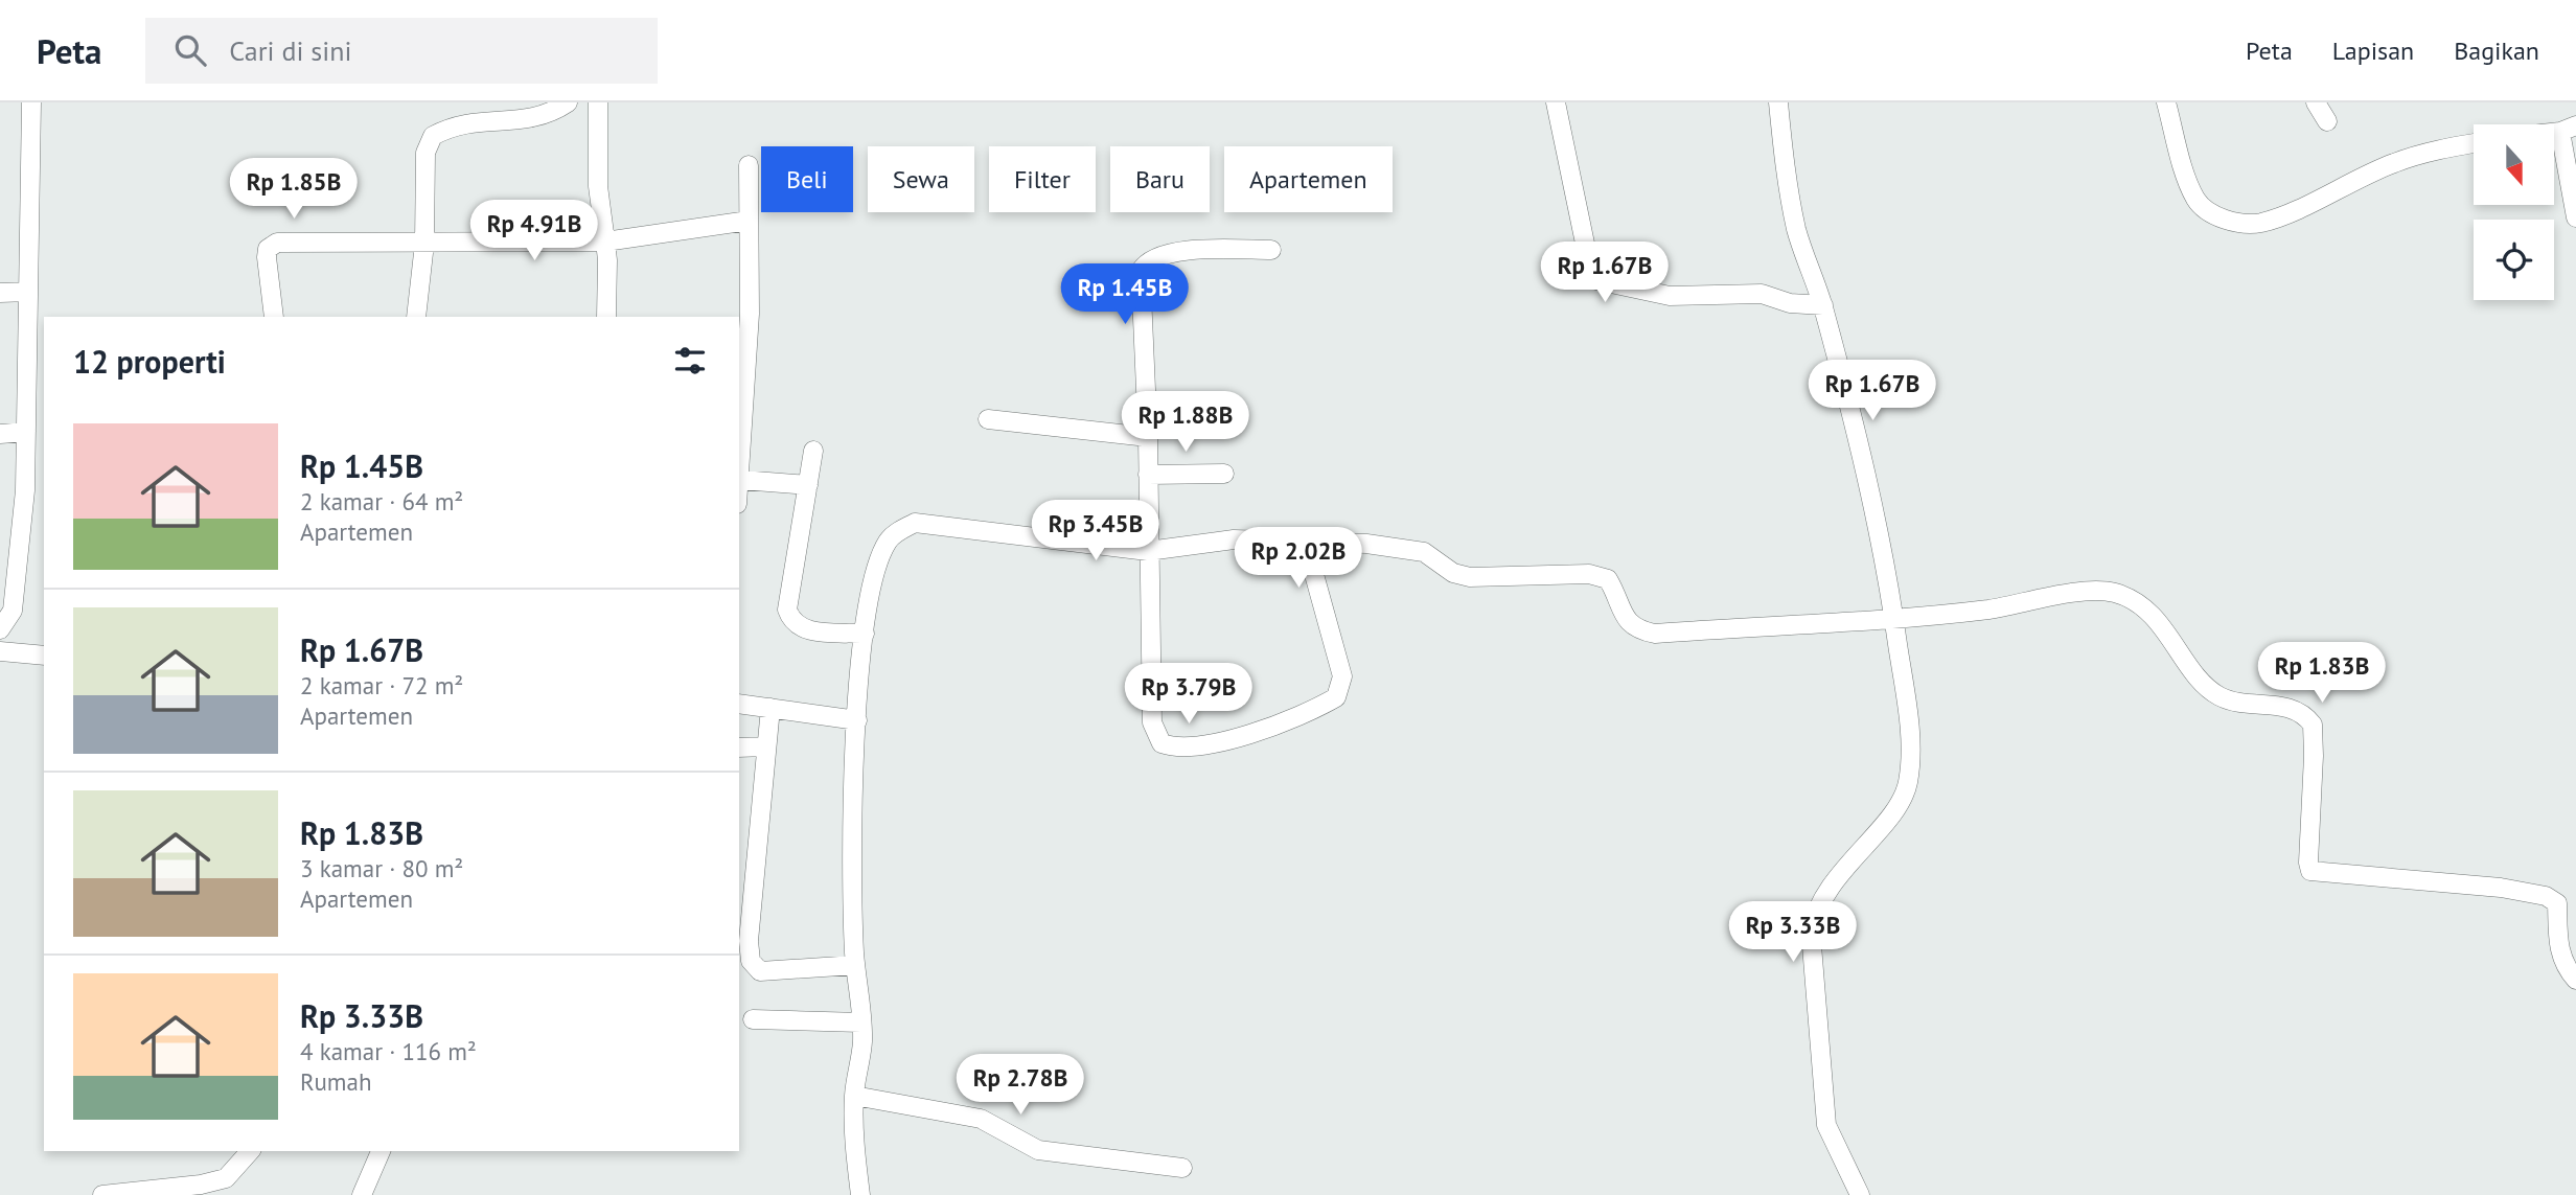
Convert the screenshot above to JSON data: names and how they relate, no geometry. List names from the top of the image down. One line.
{"north":"bottom","page":{"header":"Peta","search":"Cari di sini","nav":["Peta","Lapisan","Bagikan"],"chip":["Beli","Sewa","Filter","Baru","Apartemen"],"price":["Rp 1.85B","Rp 4.91B","Rp 1.67B","Rp 1.45B","Rp 1.67B","Rp 1.88B","Rp 3.45B","Rp 2.02B","Rp 1.83B","Rp 3.79B","Rp 3.33B","Rp 2.78B"],"heading":"12 properti","list":[{"name":"Rp 1.45B","note":"2 kamar · 64 m² · Apartemen"},{"name":"Rp 1.67B","note":"2 kamar · 72 m² · Apartemen"},{"name":"Rp 1.83B","note":"3 kamar · 80 m² · Apartemen"},{"name":"Rp 3.33B","note":"4 kamar · 116 m² · Rumah"}]}}
